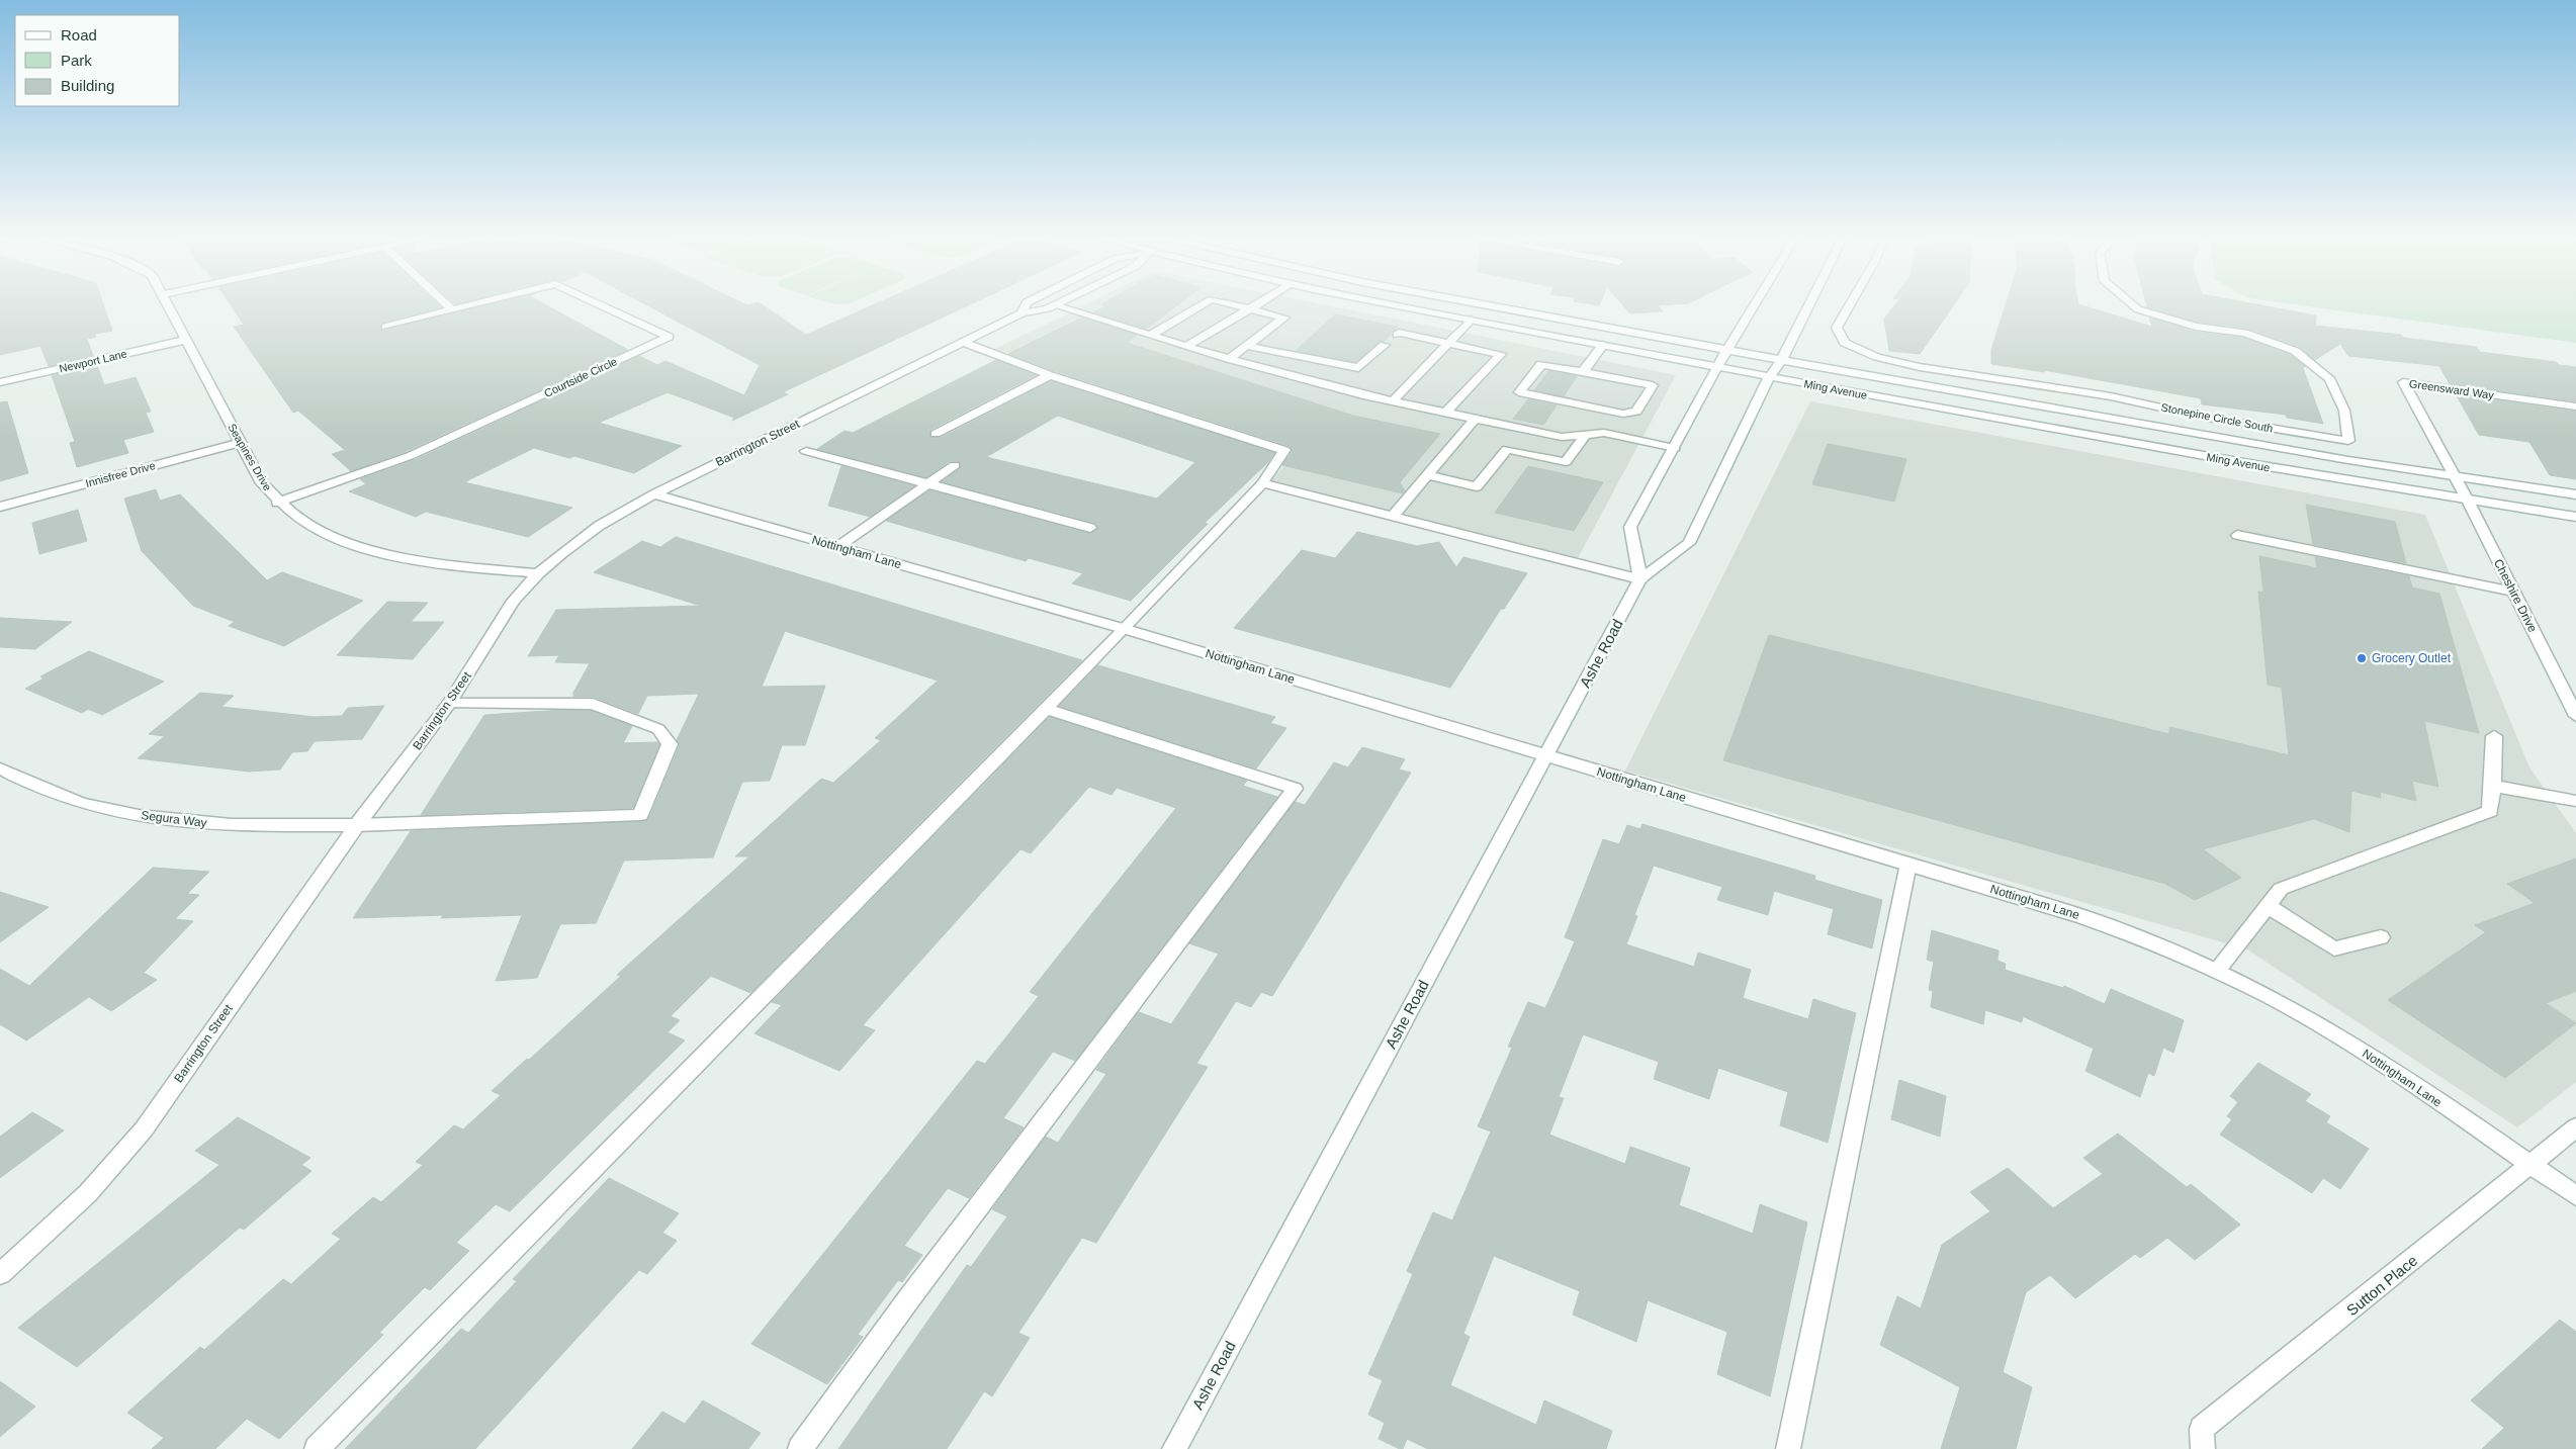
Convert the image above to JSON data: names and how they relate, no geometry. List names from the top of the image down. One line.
{"streets":{"street":["Newport Lane","Courtside Circle","Ming Avenue","Greensward Way","Stonepine Circle South","Barrington Street","Seapines Drive","Innisfree Drive","Nottingham Lane","Cheshire Drive","Ashe Road","Segura Way","Sutton Place"]},"crossings":[["Newport Lane","Seapines Drive"],["Courtside Circle","Seapines Drive"],["Ming Avenue","Greensward Way"],["Ming Avenue","Cheshire Drive"],["Ming Avenue","Ashe Road"],["Greensward Way","Cheshire Drive"],["Barrington Street","Seapines Drive"],["Barrington Street","Nottingham Lane"],["Barrington Street","Segura Way"],["Seapines Drive","Innisfree Drive"],["Nottingham Lane","Ashe Road"],["Nottingham Lane","Sutton Place"]],"places":["Grocery Outlet"],"legend":["Road","Park","Building"]}
